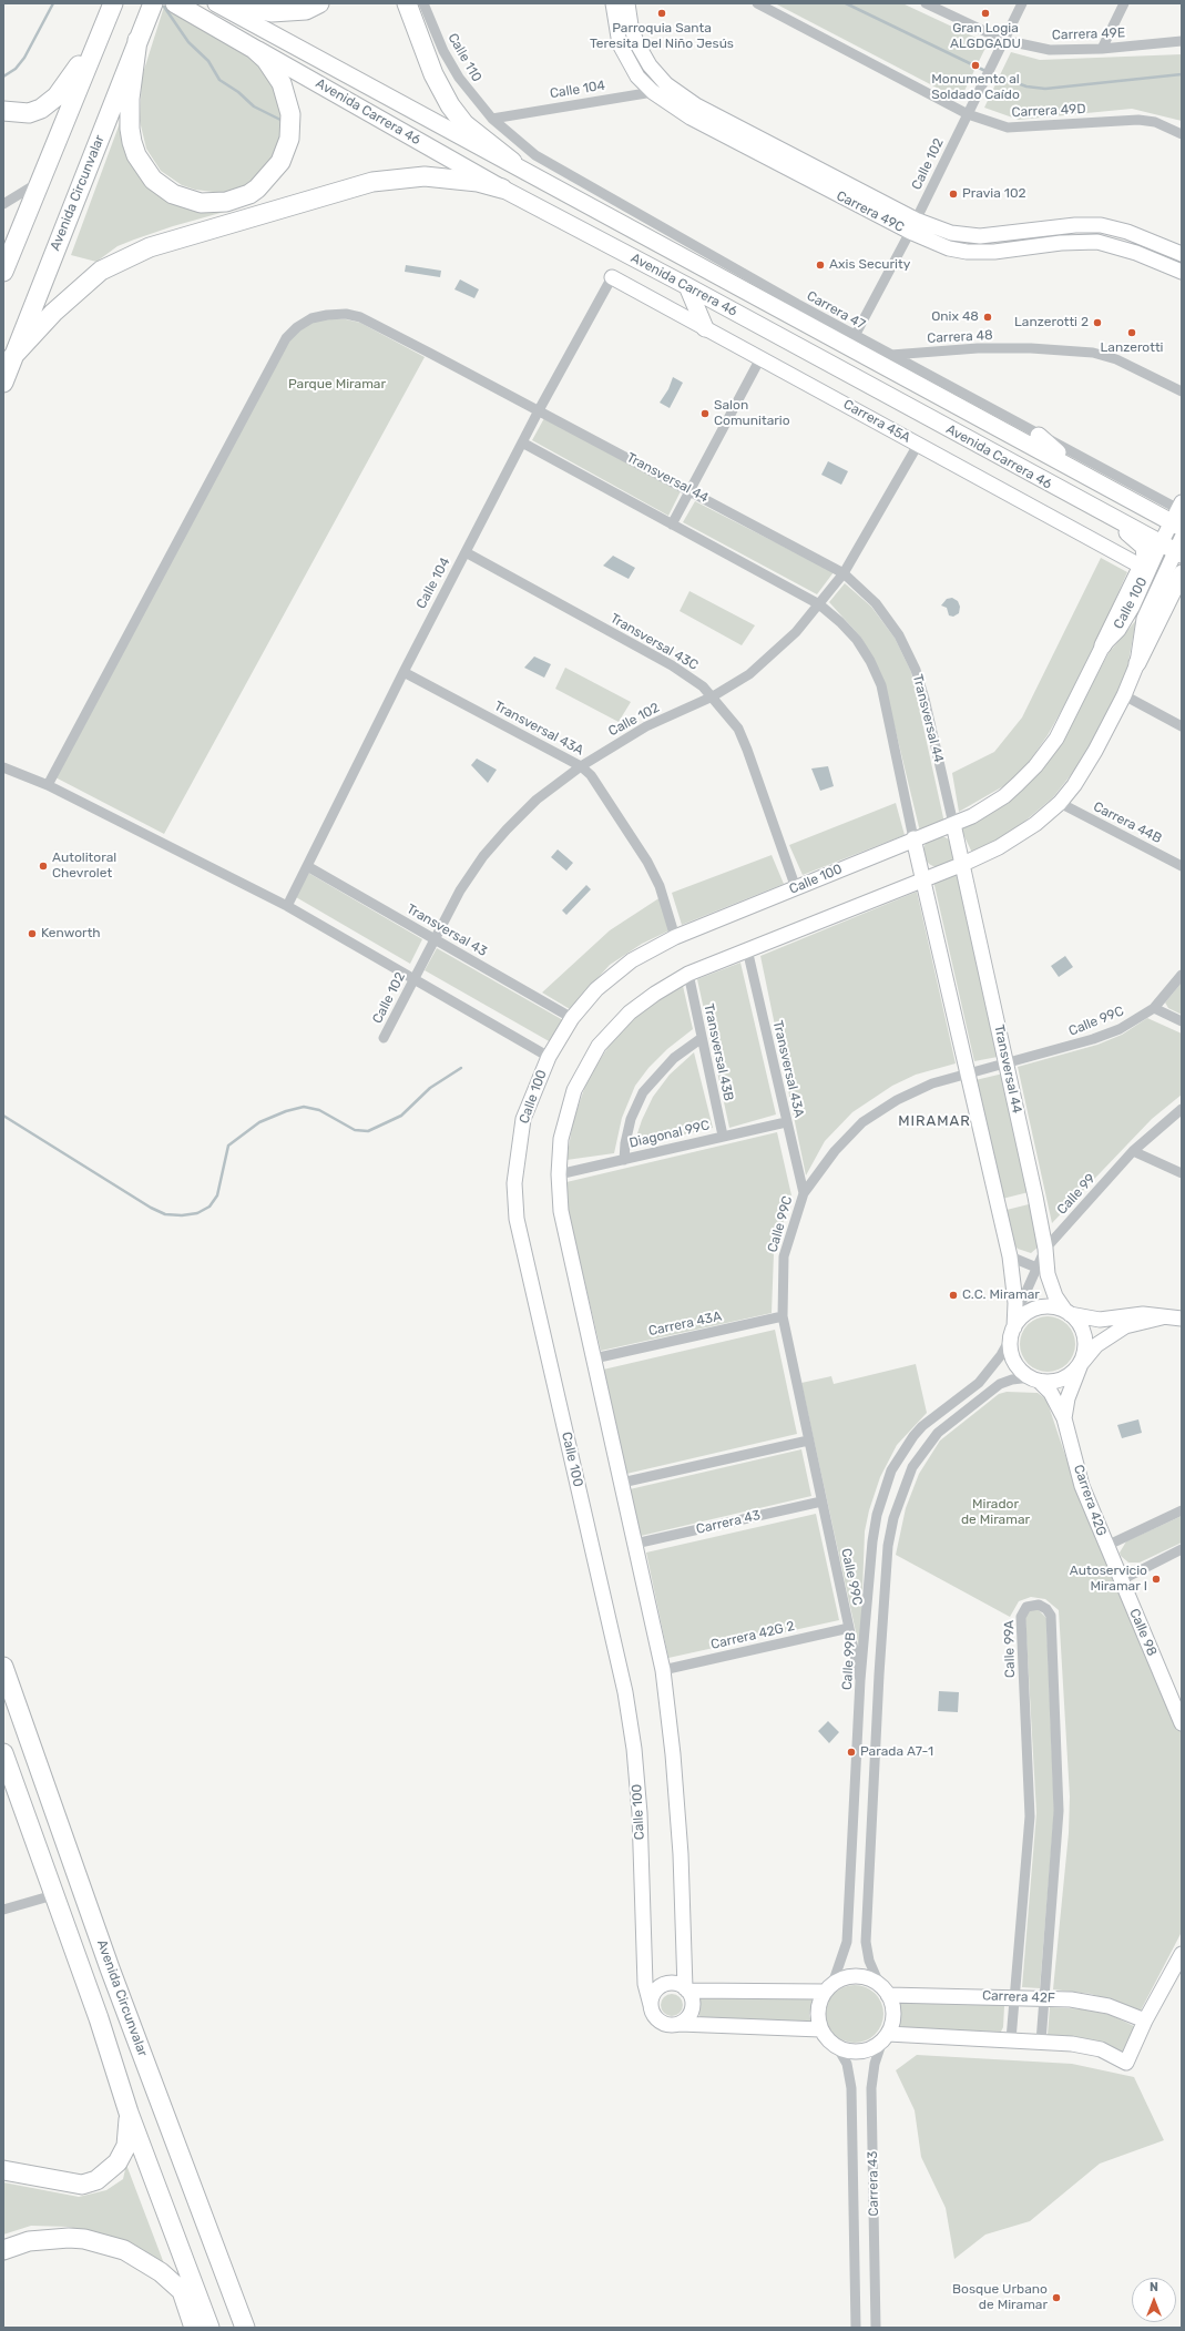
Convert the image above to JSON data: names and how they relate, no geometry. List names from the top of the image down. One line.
{"streets":{"highway":["Avenida Circunvalar"],"main road":["Avenida Carrera 46"],"street":["Carrera 49E","Calle 110","Calle 104","Carrera 49D","Calle 102","Carrera 49C","Carrera 47","Carrera 48","Carrera 45A","Transversal 44","Calle 100","Transversal 43C","Transversal 43A","Carrera 44B","Transversal 43","Calle 99C","Transversal 43B","Diagonal 99C","Calle 99","Carrera 43A","Carrera 42G","Carrera 43","Calle 98","Carrera 42G 2","Calle 99A","Calle 99B","Carrera 42F"]},"crossings":[["Carrera 49E","Calle 102"],["Calle 110","Calle 104"],["Calle 110","Carrera 47"],["Calle 104","Carrera 49C"],["Calle 104","Carrera 47"],["Calle 104","Carrera 45A"],["Calle 104","Transversal 44"],["Calle 104","Transversal 43C"],["Calle 104","Transversal 43A"],["Calle 104","Transversal 43"],["Carrera 49D","Calle 102"],["Avenida Carrera 46","Carrera 47"],["Avenida Carrera 46","Calle 100"],["Calle 102","Carrera 49C"],["Calle 102","Carrera 47"],["Calle 102","Carrera 45A"],["Calle 102","Transversal 44"],["Calle 102","Transversal 43C"],["Calle 102","Transversal 43A"],["Calle 102","Transversal 43"],["Carrera 47","Carrera 48"],["Carrera 47","Calle 100"],["Transversal 44","Calle 100"],["Transversal 44","Calle 99C"],["Transversal 44","Calle 99"],["Transversal 44","Carrera 42G"],["Transversal 44","Calle 99B"],["Calle 100","Transversal 43C"],["Calle 100","Transversal 43A"],["Calle 100","Carrera 44B"],["Calle 100","Transversal 43"],["Calle 100","Transversal 43B"],["Calle 100","Diagonal 99C"],["Calle 100","Carrera 43A"],["Calle 100","Carrera 43"],["Calle 100","Carrera 42G 2"],["Transversal 43A","Calle 99C"],["Transversal 43A","Diagonal 99C"],["Calle 99C","Carrera 43A"],["Calle 99C","Carrera 43"],["Calle 99C","Carrera 42G 2"],["Calle 99C","Calle 99B"],["Transversal 43B","Diagonal 99C"],["Calle 99","Carrera 42G"],["Calle 99","Calle 99B"],["Carrera 42G","Calle 98"],["Carrera 42G","Calle 99B"],["Carrera 43","Calle 99B"],["Carrera 43","Carrera 42F"],["Calle 99A","Carrera 42F"],["Calle 99B","Carrera 42F"]],"districts":["MIRAMAR"],"parks":["Parque Miramar","Mirador de Miramar"],"places":["Parroquia Santa Teresita Del Niño Jesús","Gran Logia ALGDGADU","Monumento al Soldado Caído","Pravia 102","Axis Security","Onix 48","Lanzerotti 2","Lanzerotti","Salon Comunitario","Autolitoral Chevrolet","Kenworth","C.C. Miramar","Autoservicio Miramar I","Parada A7-1","Bosque Urbano de Miramar"],"north":"top"}
